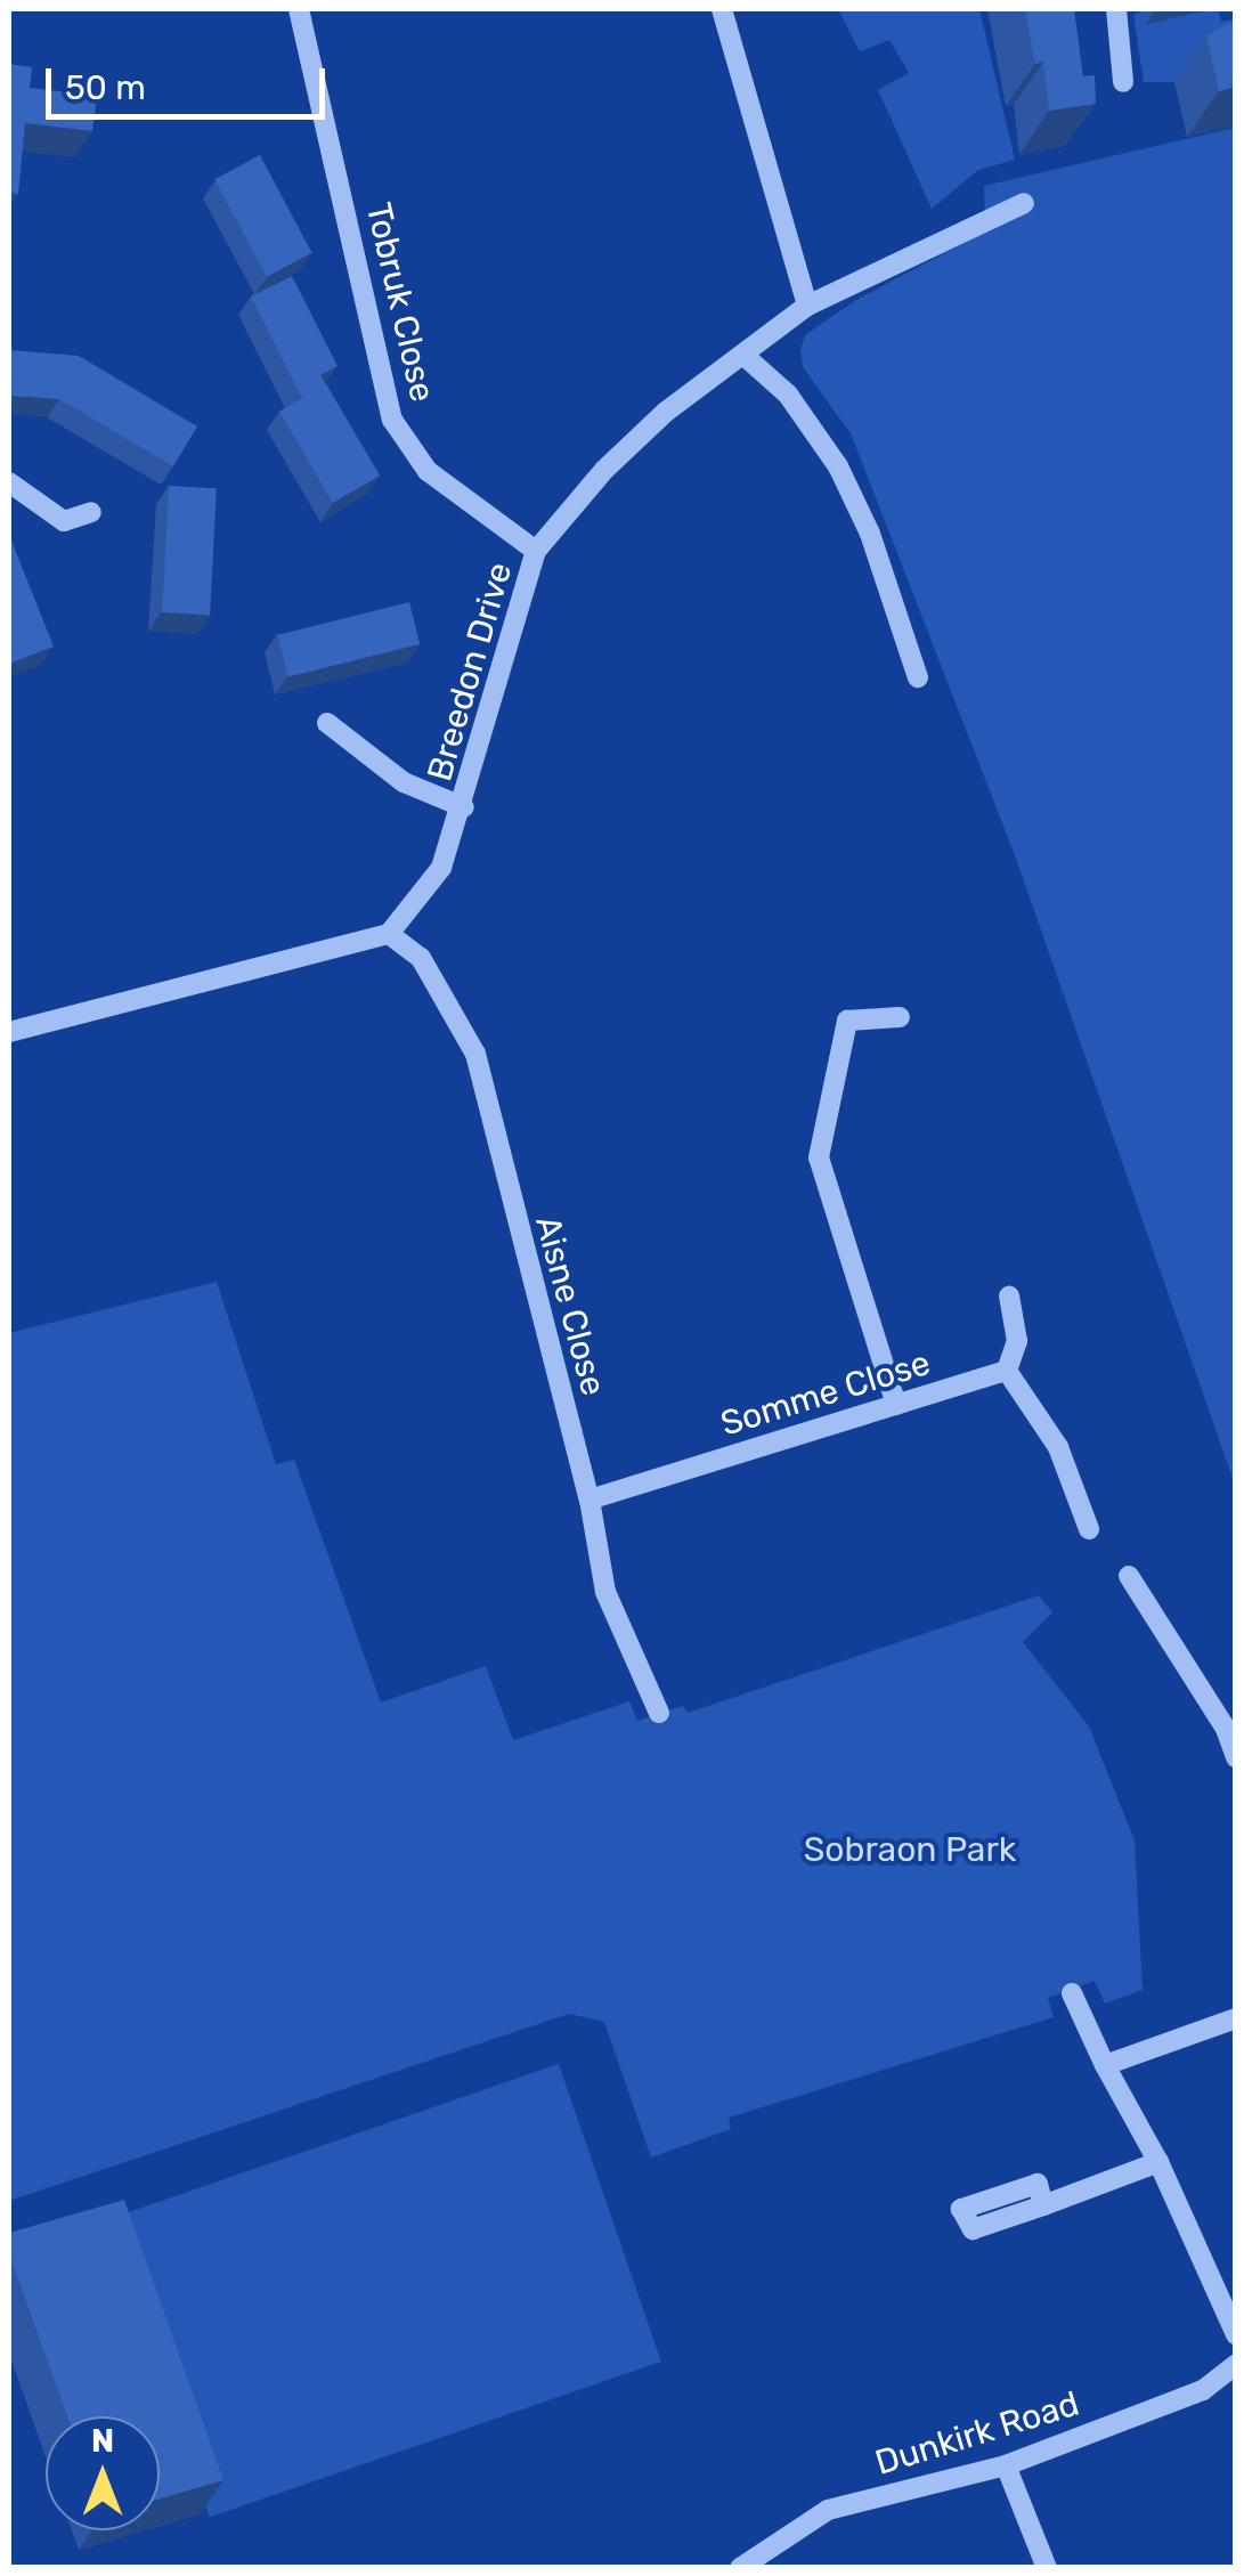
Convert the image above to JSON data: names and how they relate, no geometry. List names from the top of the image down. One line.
{"streets":{"street":["Tobruk Close","Breedon Drive","Aisne Close","Somme Close","Dunkirk Road"]},"crossings":[["Tobruk Close","Breedon Drive"],["Breedon Drive","Aisne Close"],["Aisne Close","Somme Close"]],"parks":["Sobraon Park"],"scale_bar":"50 m","north":"top"}
